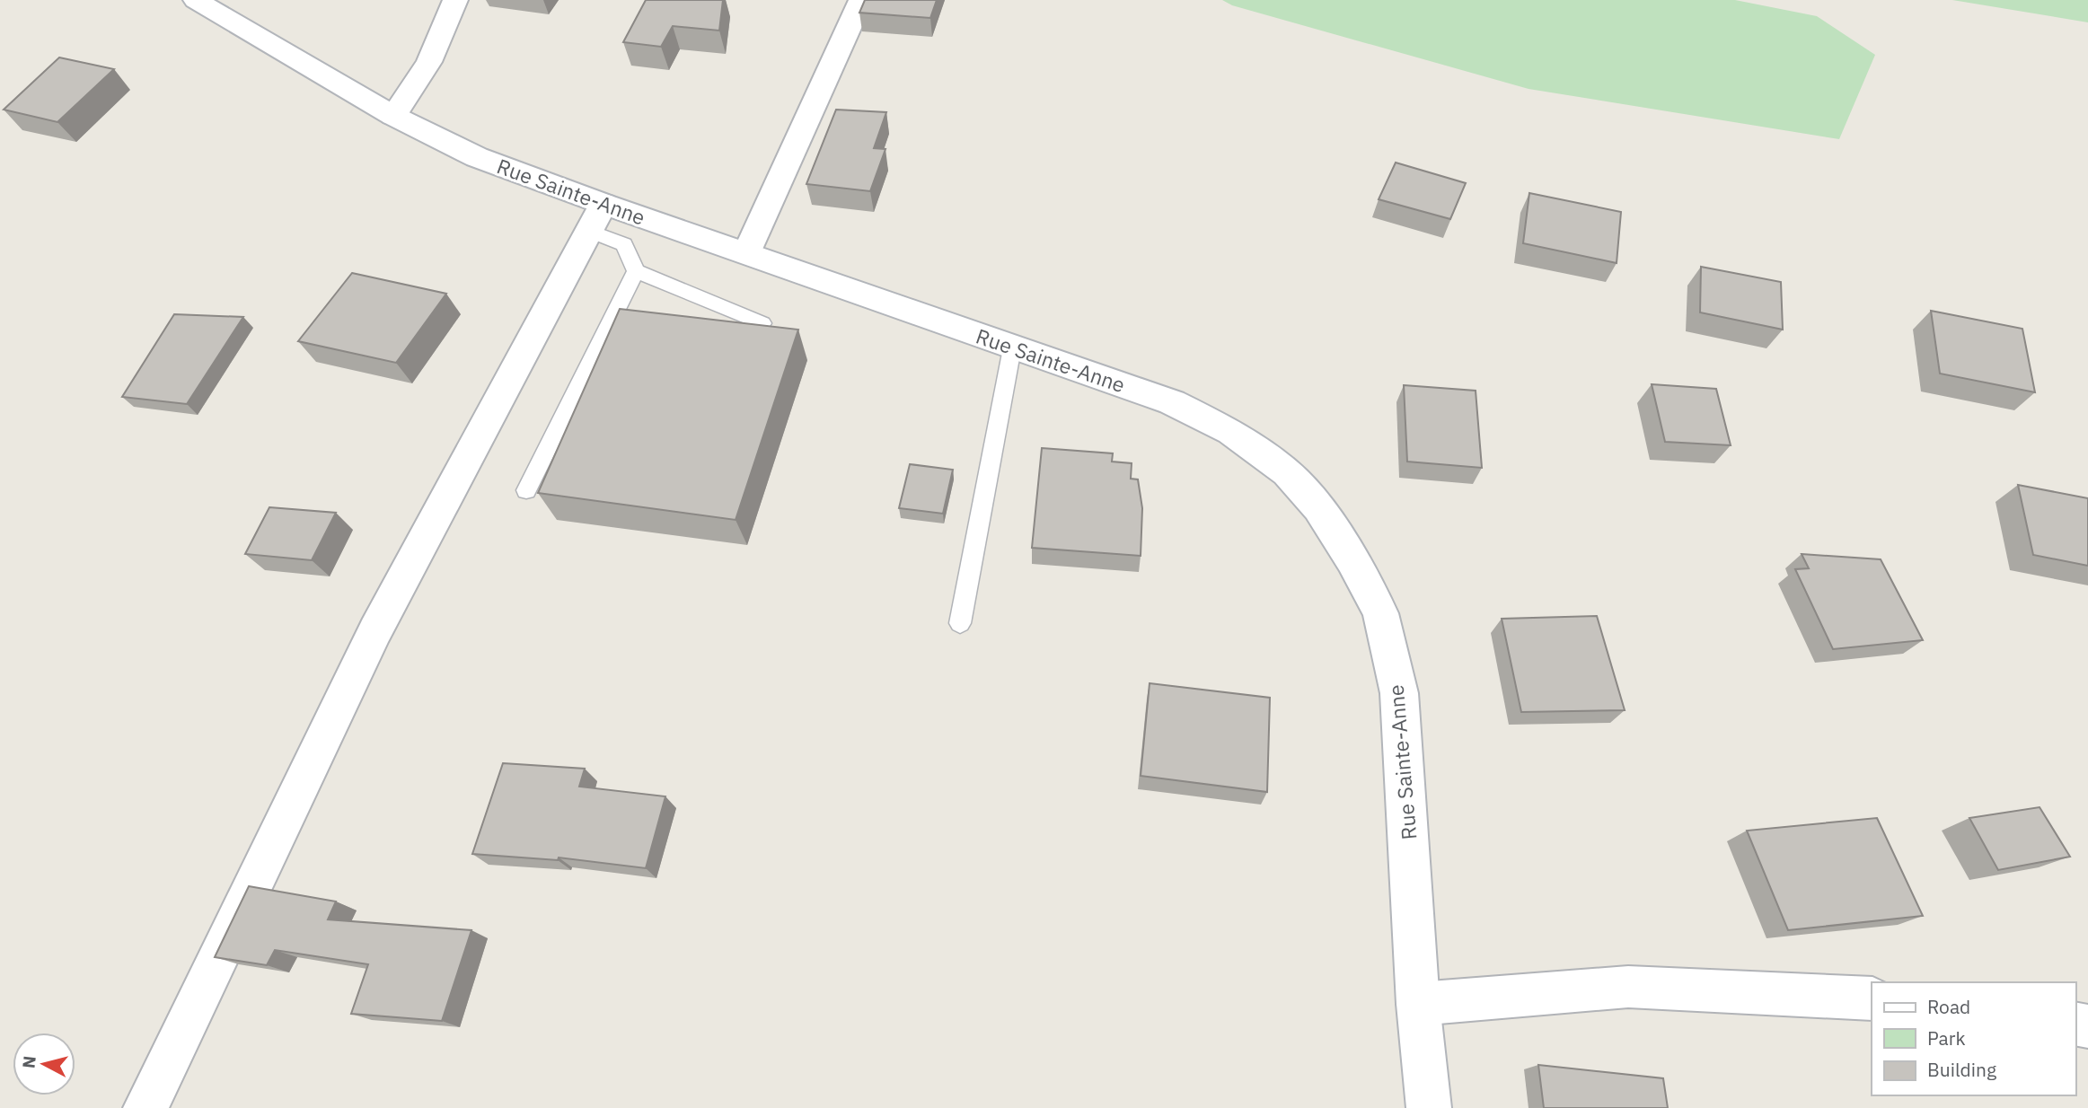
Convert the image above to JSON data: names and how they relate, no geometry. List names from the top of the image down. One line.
{"streets":{"main road":["Rue Sainte-Anne"]},"legend":["Road","Park","Building"],"north":"left"}
